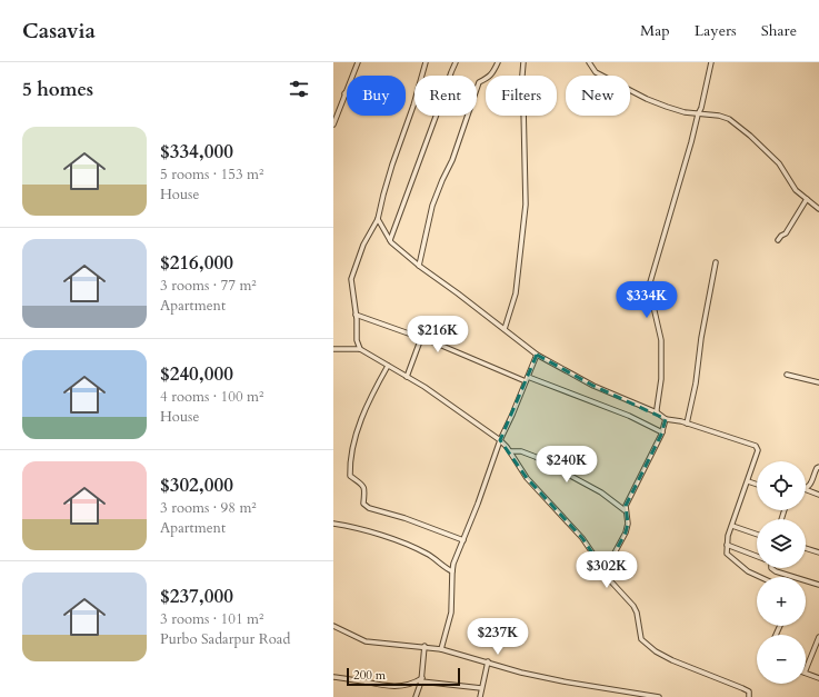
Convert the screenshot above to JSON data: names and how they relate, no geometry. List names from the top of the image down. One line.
{"scale_bar":"200 m","page":{"header":"Casavia","nav":["Map","Layers","Share"],"heading":"5 homes","chip":["Buy","Rent","Filters","New"],"list":[{"name":"$334,000","note":"5 rooms · 153 m² · House"},{"name":"$216,000","note":"3 rooms · 77 m² · Apartment"},{"name":"$240,000","note":"4 rooms · 100 m² · House"},{"name":"$302,000","note":"3 rooms · 98 m² · Apartment"},{"name":"$237,000","note":"3 rooms · 101 m² · Purbo Sadarpur Road"}],"price":["$334K","$216K","$240K","$302K","$237K"],"map_buttons":["+","−"],"scale":"200 m"}}
